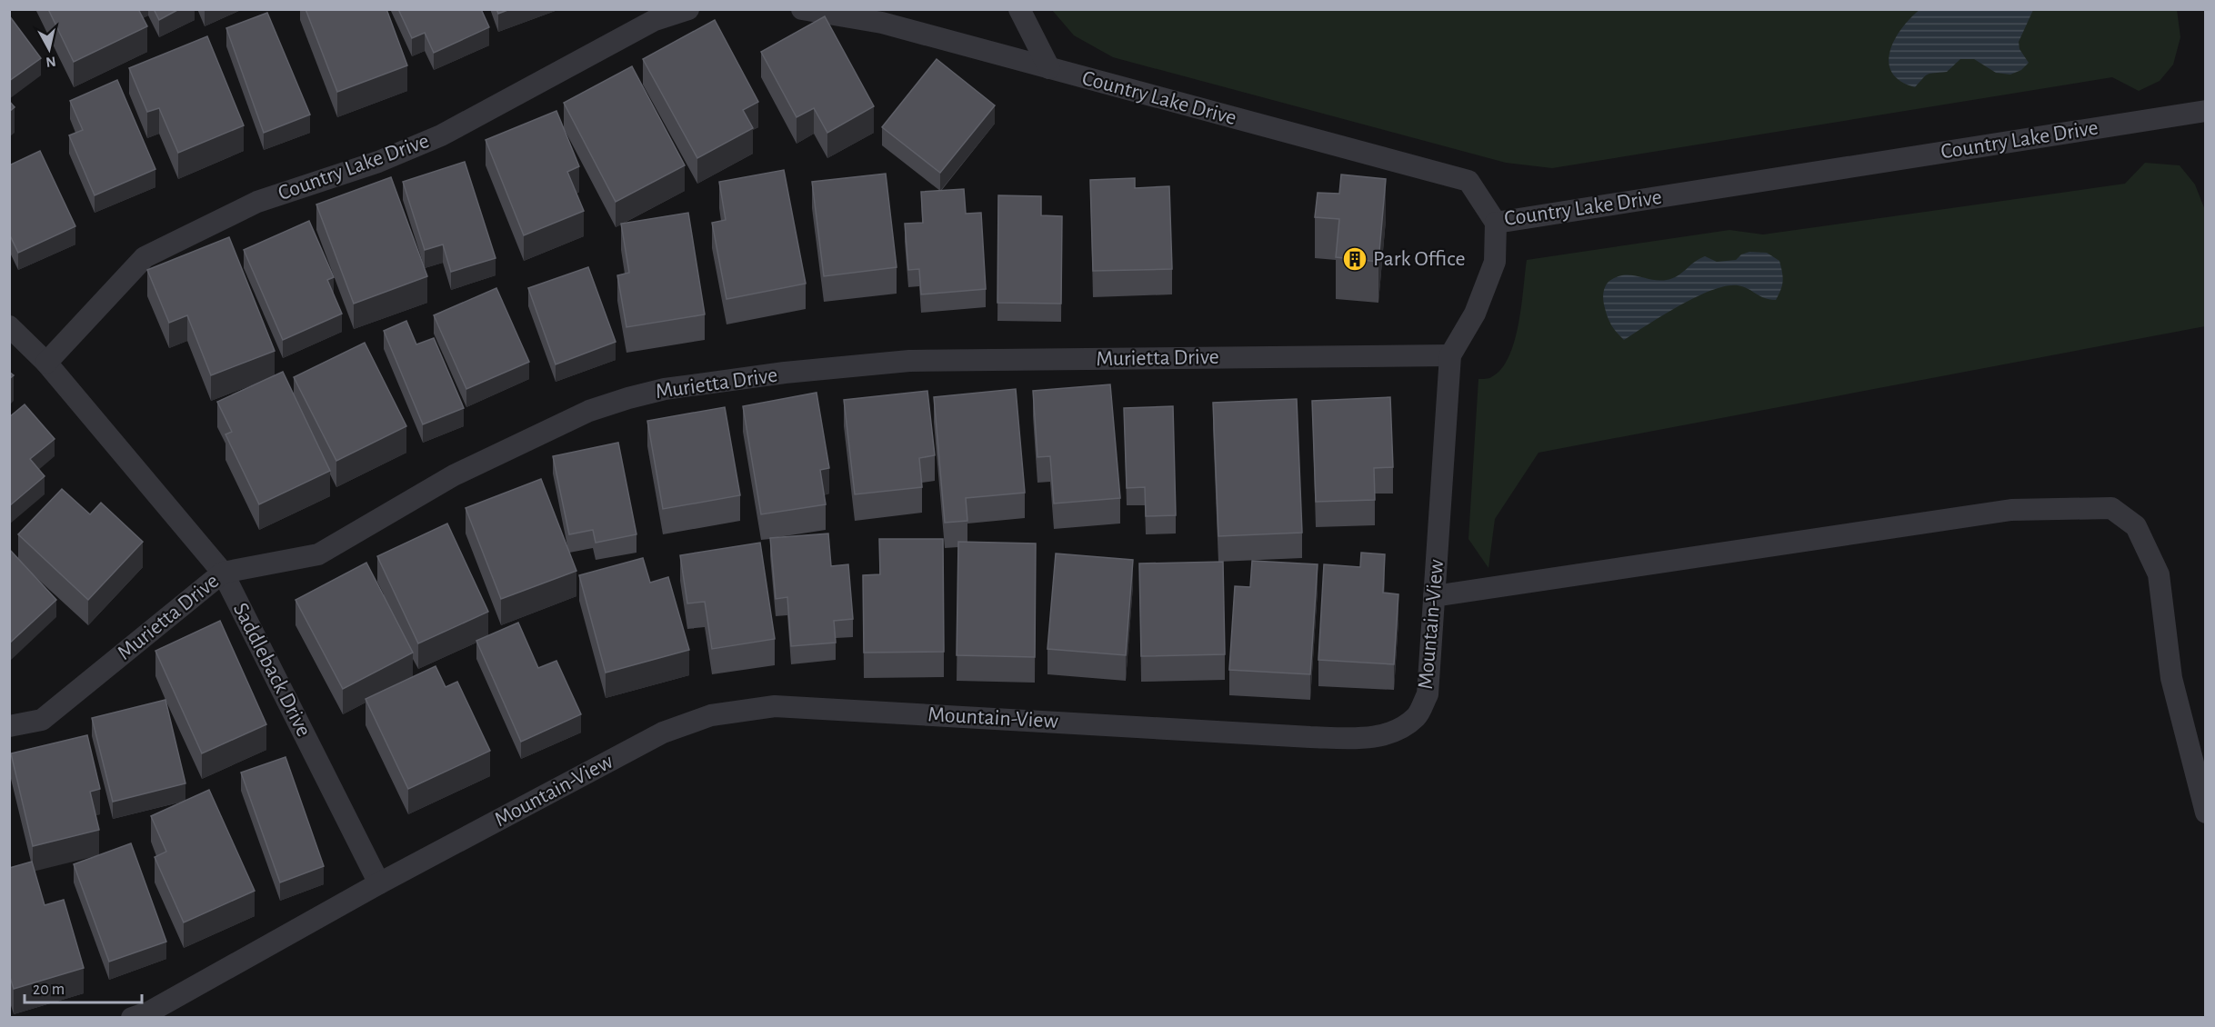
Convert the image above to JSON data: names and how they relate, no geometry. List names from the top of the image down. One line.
{"streets":{"lane":["Country Lake Drive","Murietta Drive","Mountain-View","Saddleback Drive"]},"crossings":[["Country Lake Drive","Mountain-View"],["Country Lake Drive","Saddleback Drive"],["Murietta Drive","Mountain-View"],["Murietta Drive","Saddleback Drive"],["Mountain-View","Saddleback Drive"]],"places":{"building":["Park Office"]},"scale_bar":"20 m","north":"bottom"}
